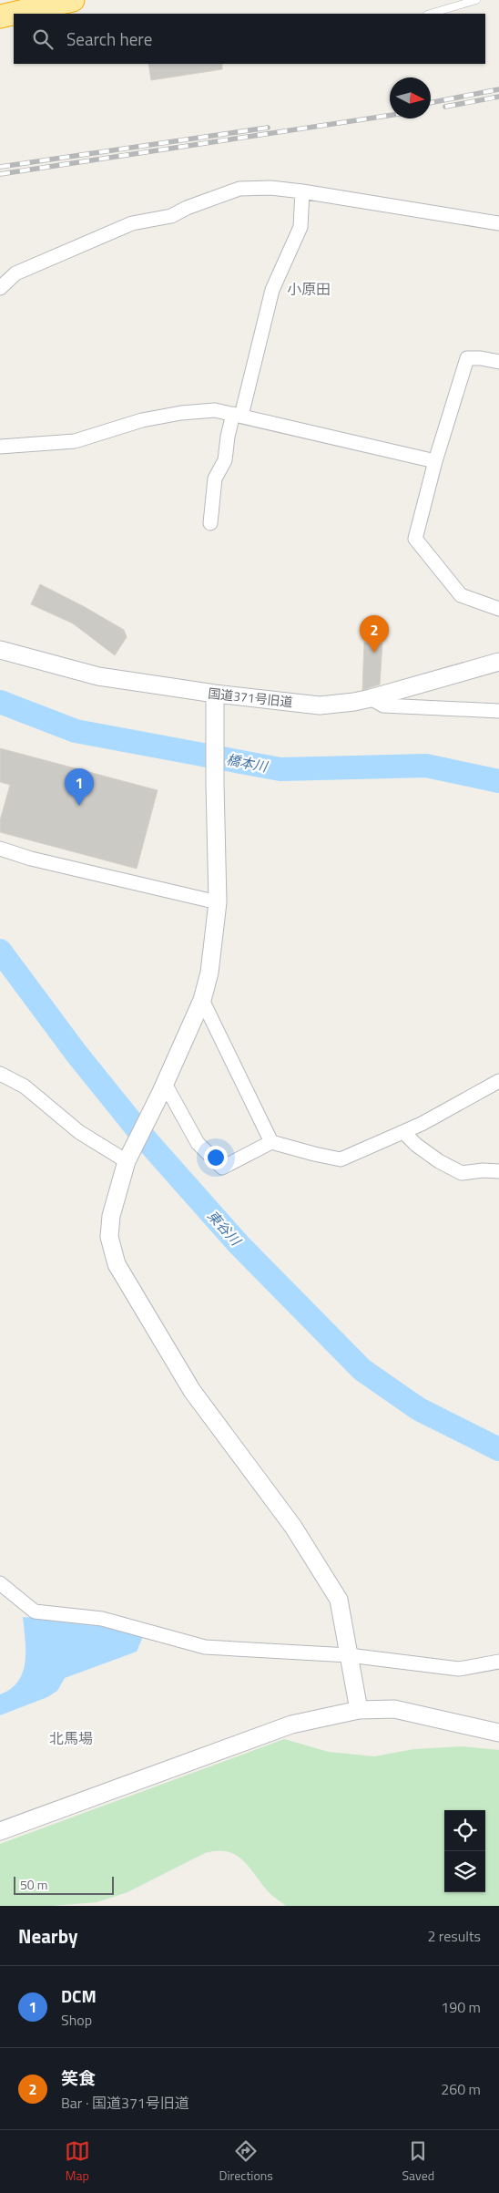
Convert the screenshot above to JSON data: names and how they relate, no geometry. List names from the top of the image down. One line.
{"streets":{"street":["国道371号旧道"]},"districts":["小原田","北馬場"],"water":["橋本川","東谷川"],"scale_bar":"50 m","north":"right","page":{"search":"Search here","pins":["2","1"],"scale":"50 m","heading":["Nearby","2 results"],"list":[{"mark":"1","name":"DCM","note":"Shop","value":"190 m"},{"mark":"2","name":"笑食","note":"Bar · 国道371号旧道","value":"260 m"}],"nav":["Map","Directions","Saved"]}}
